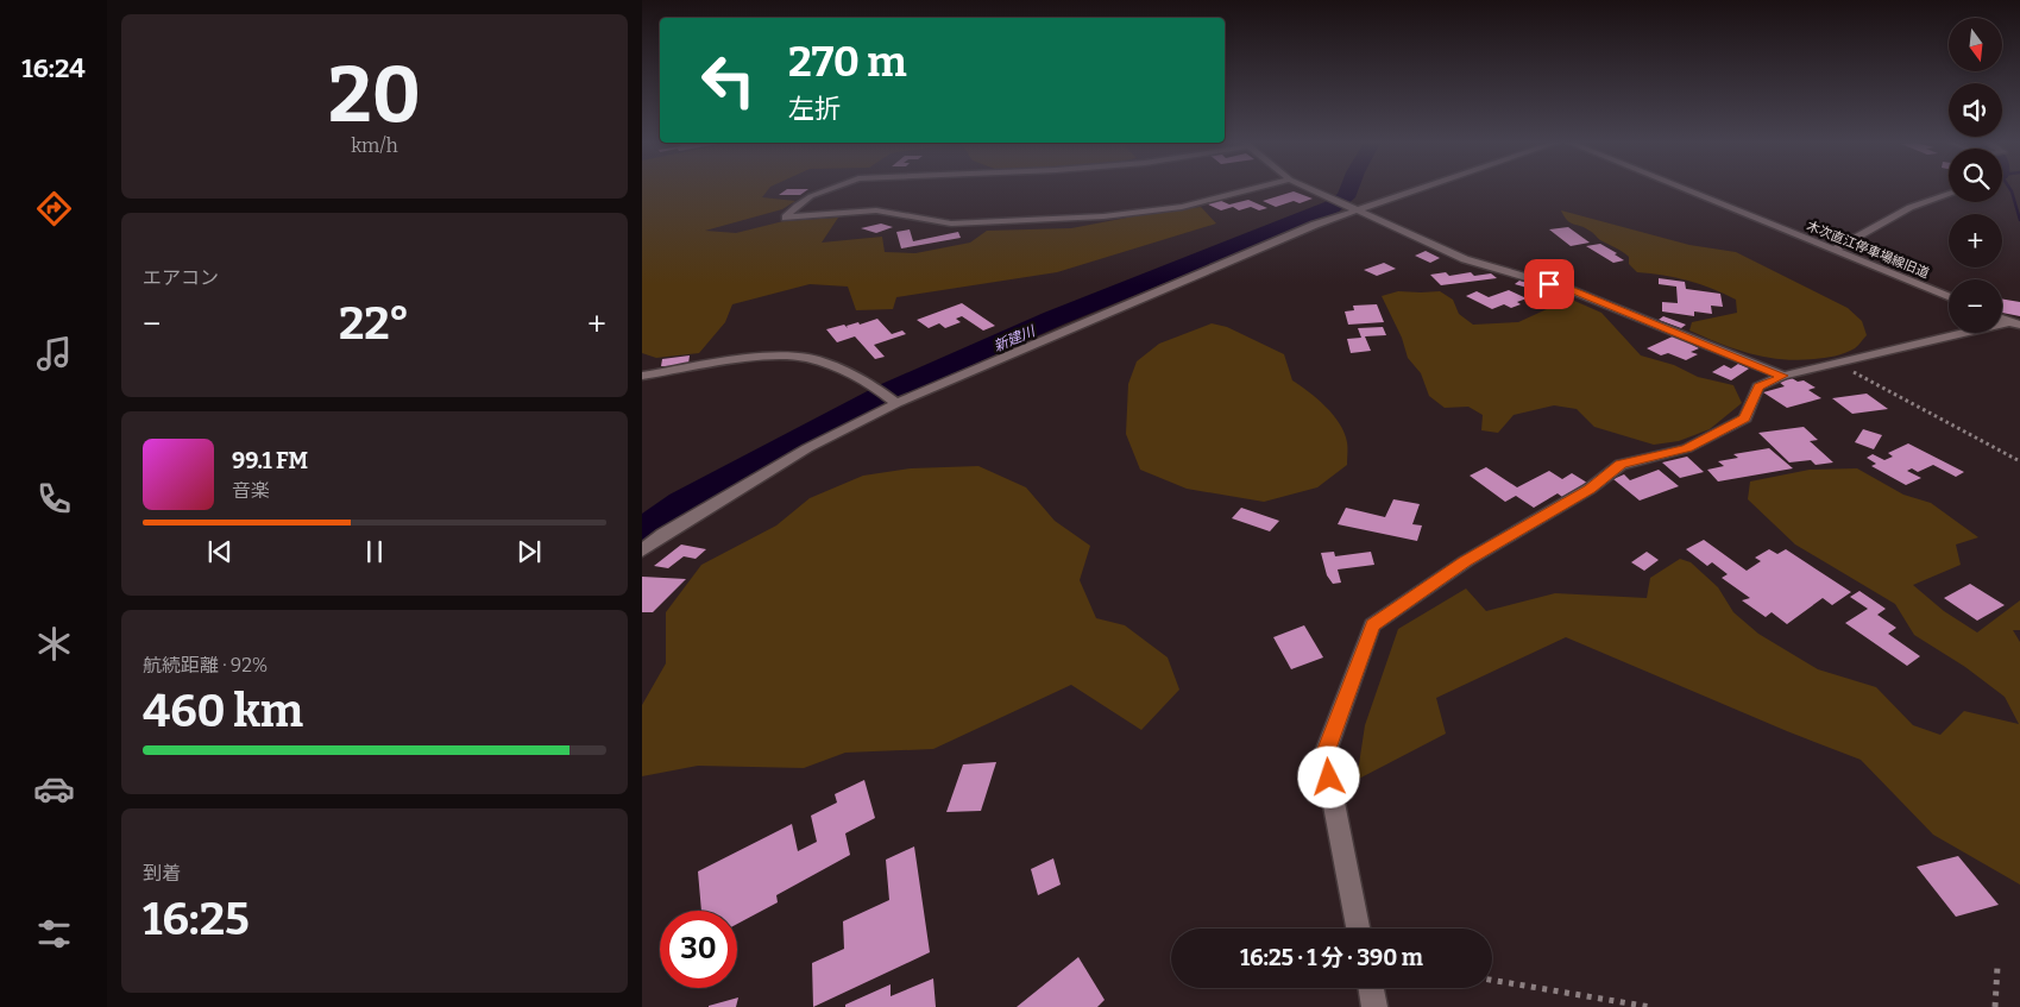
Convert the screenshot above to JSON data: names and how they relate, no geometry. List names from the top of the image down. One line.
{"streets":{"street":["木次直江停車場線旧道"]},"water":["新建川"],"north":"bottom","page":{"tabs":"16:24","tile":[["20","km/h"],"エアコン",["航続距離 · 92%","460 km"],["到着","16:25"]],"map_buttons":["+","−"],"turn":["270 m","左折"],"heat":["−","22°","+"],"song":["99.1 FM","音楽"],"limit":"30","trip":"16:25 · 1 分 · 390 m"}}
